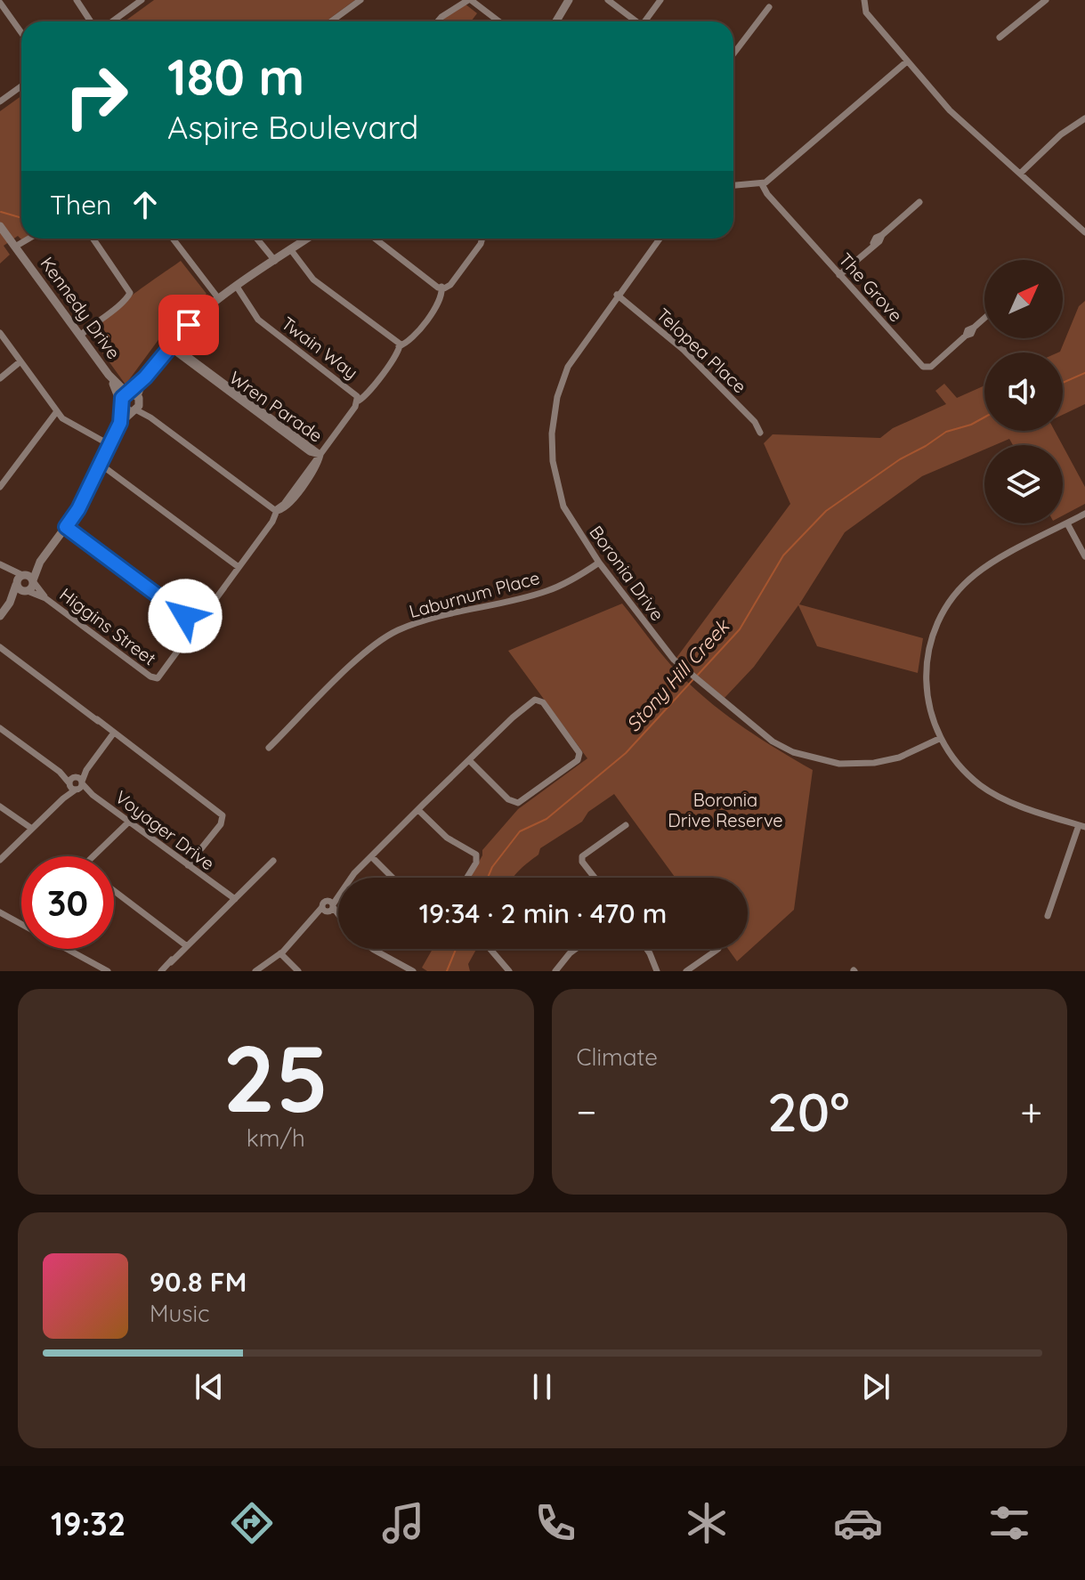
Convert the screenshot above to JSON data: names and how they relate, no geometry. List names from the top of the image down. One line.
{"streets":{"street":["The Grove","Kennedy Drive","Twain Way","Telopea Place","Wren Parade","Boronia Drive","Laburnum Place","Higgins Street","Voyager Drive"]},"crossings":[["Twain Way","Wren Parade"],["Twain Way","Higgins Street"],["Telopea Place","Boronia Drive"],["Boronia Drive","Laburnum Place"]],"water":["Stony Hill Creek"],"parks":["Boronia Drive Reserve"],"north":"top right","page":{"turn":["180 m","Aspire Boulevard"],"then":"Then","limit":"30","trip":"19:34 · 2 min · 470 m","tile":[["25","km/h"],"Climate"],"heat":["−","20°","+"],"song":["90.8 FM","Music"],"tabs":"19:32"}}
